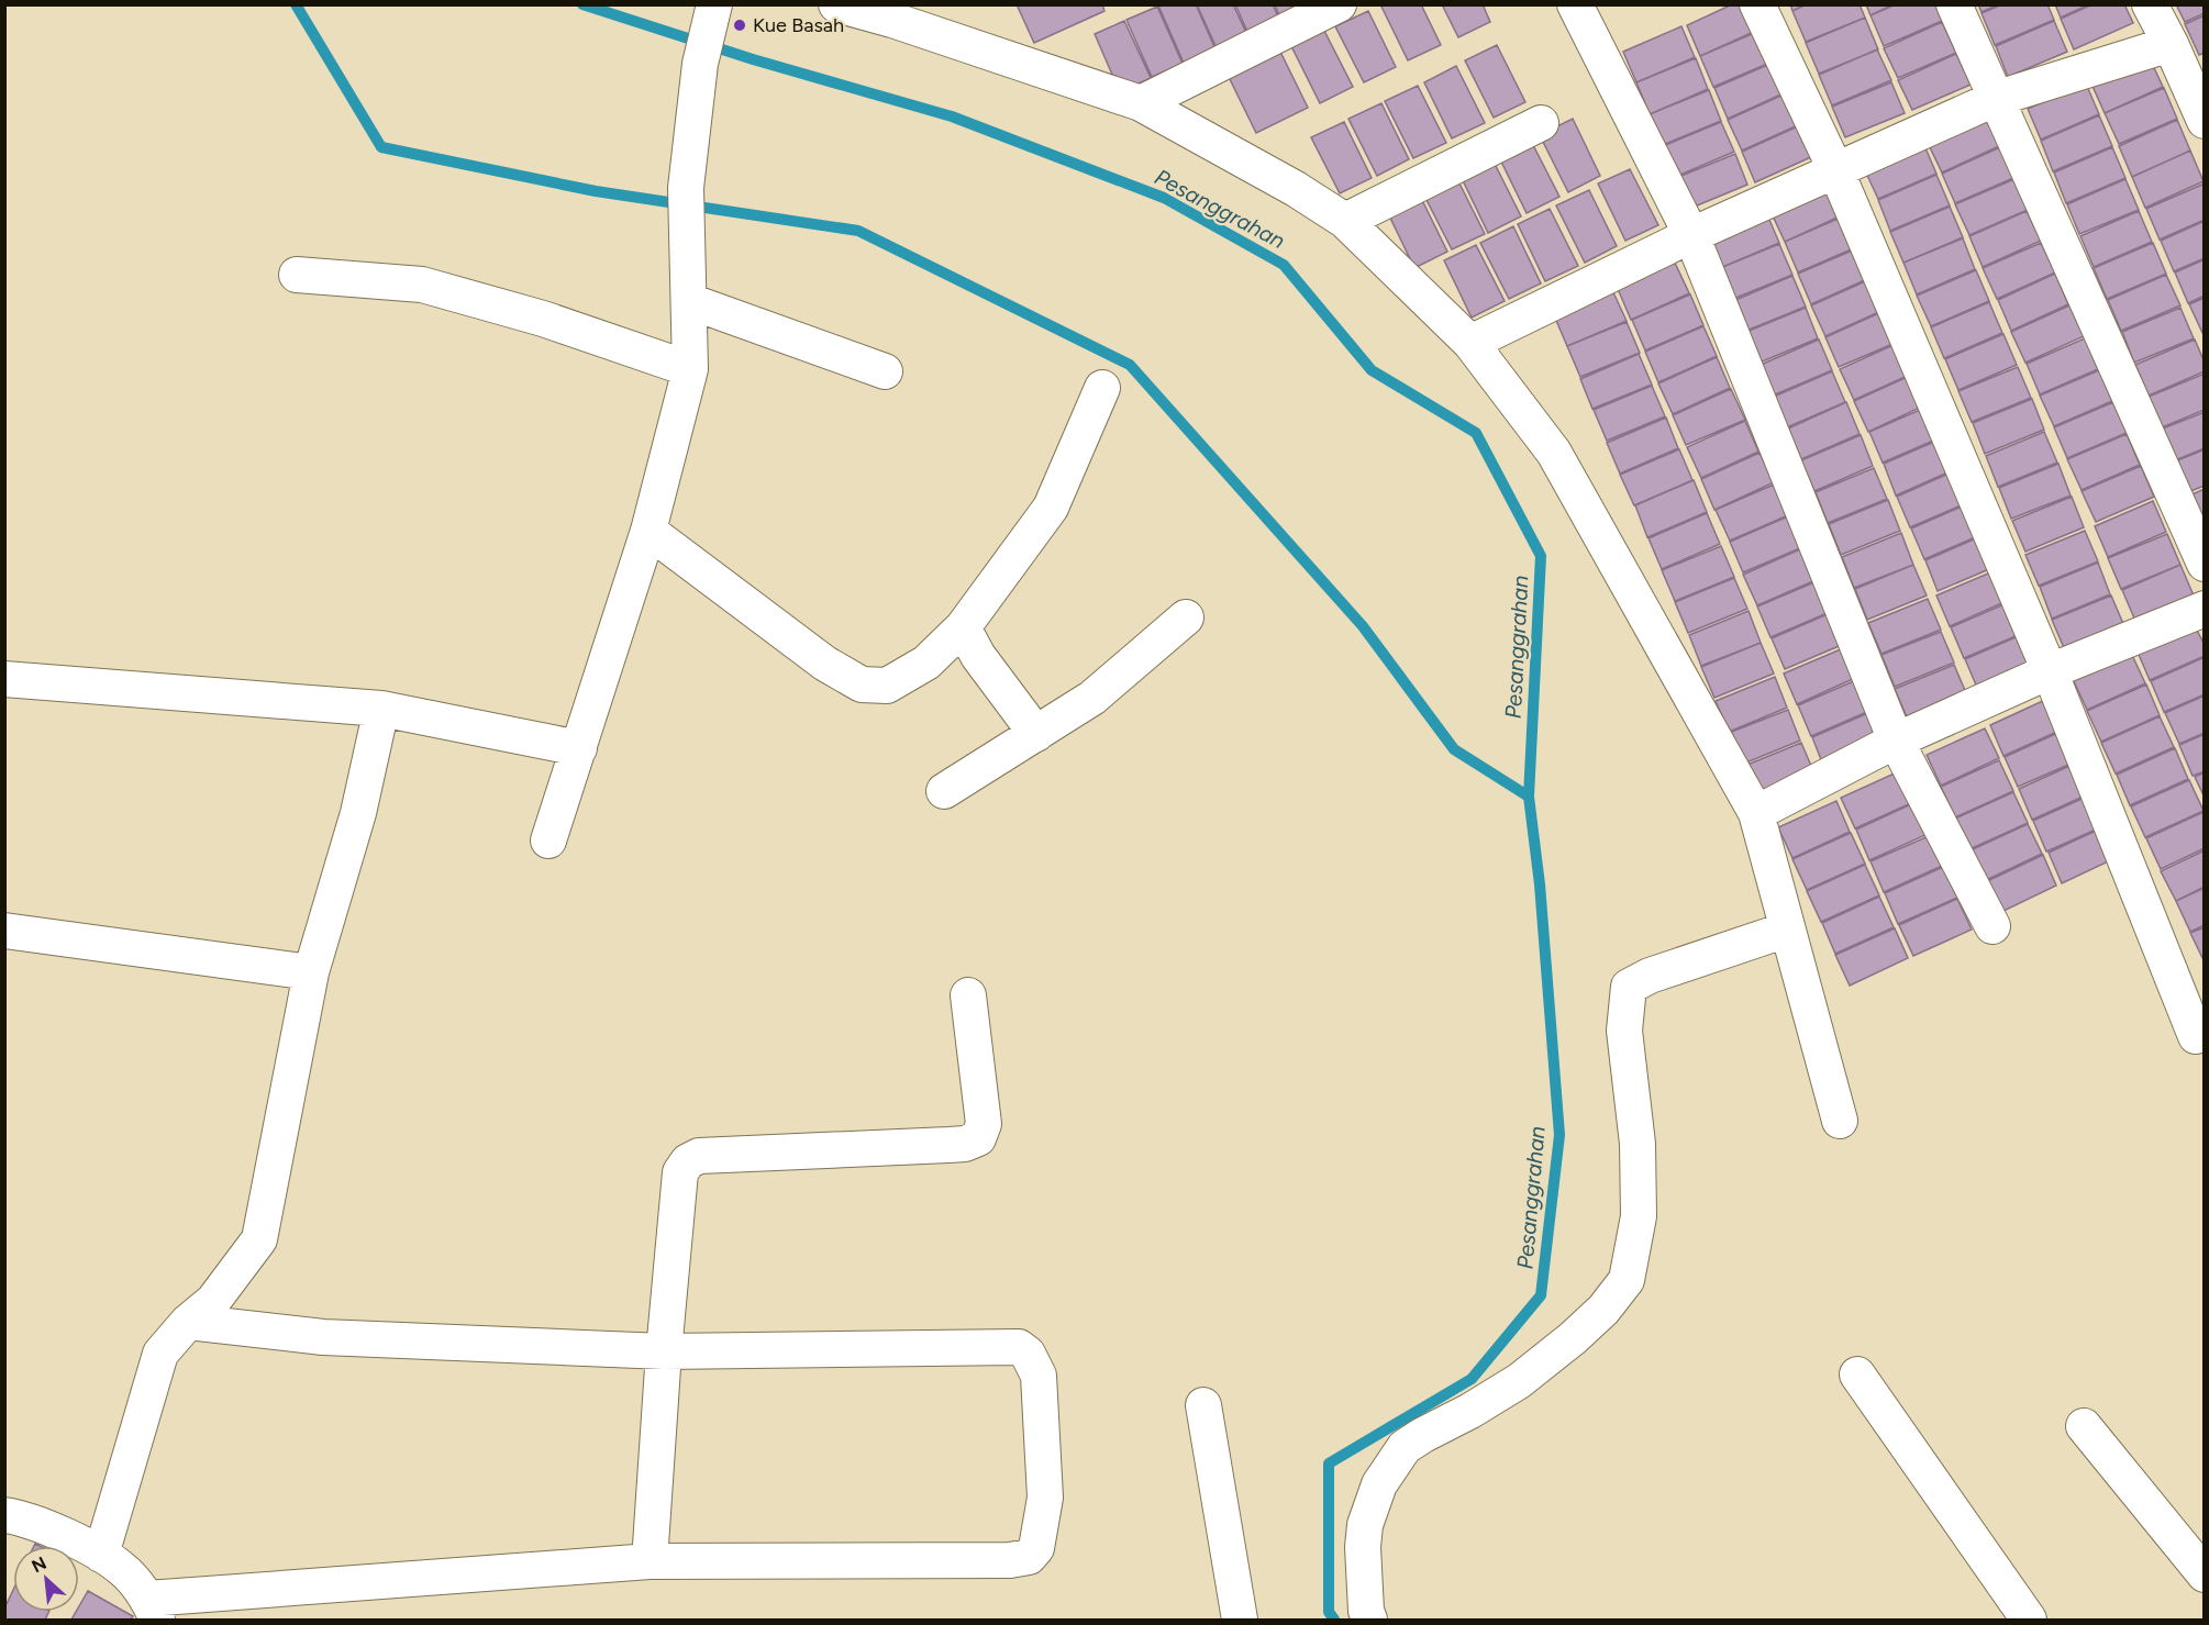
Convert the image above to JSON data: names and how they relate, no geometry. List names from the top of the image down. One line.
{"water":["Pesanggrahan"],"places":["Kue Basah"],"north":"top left"}
